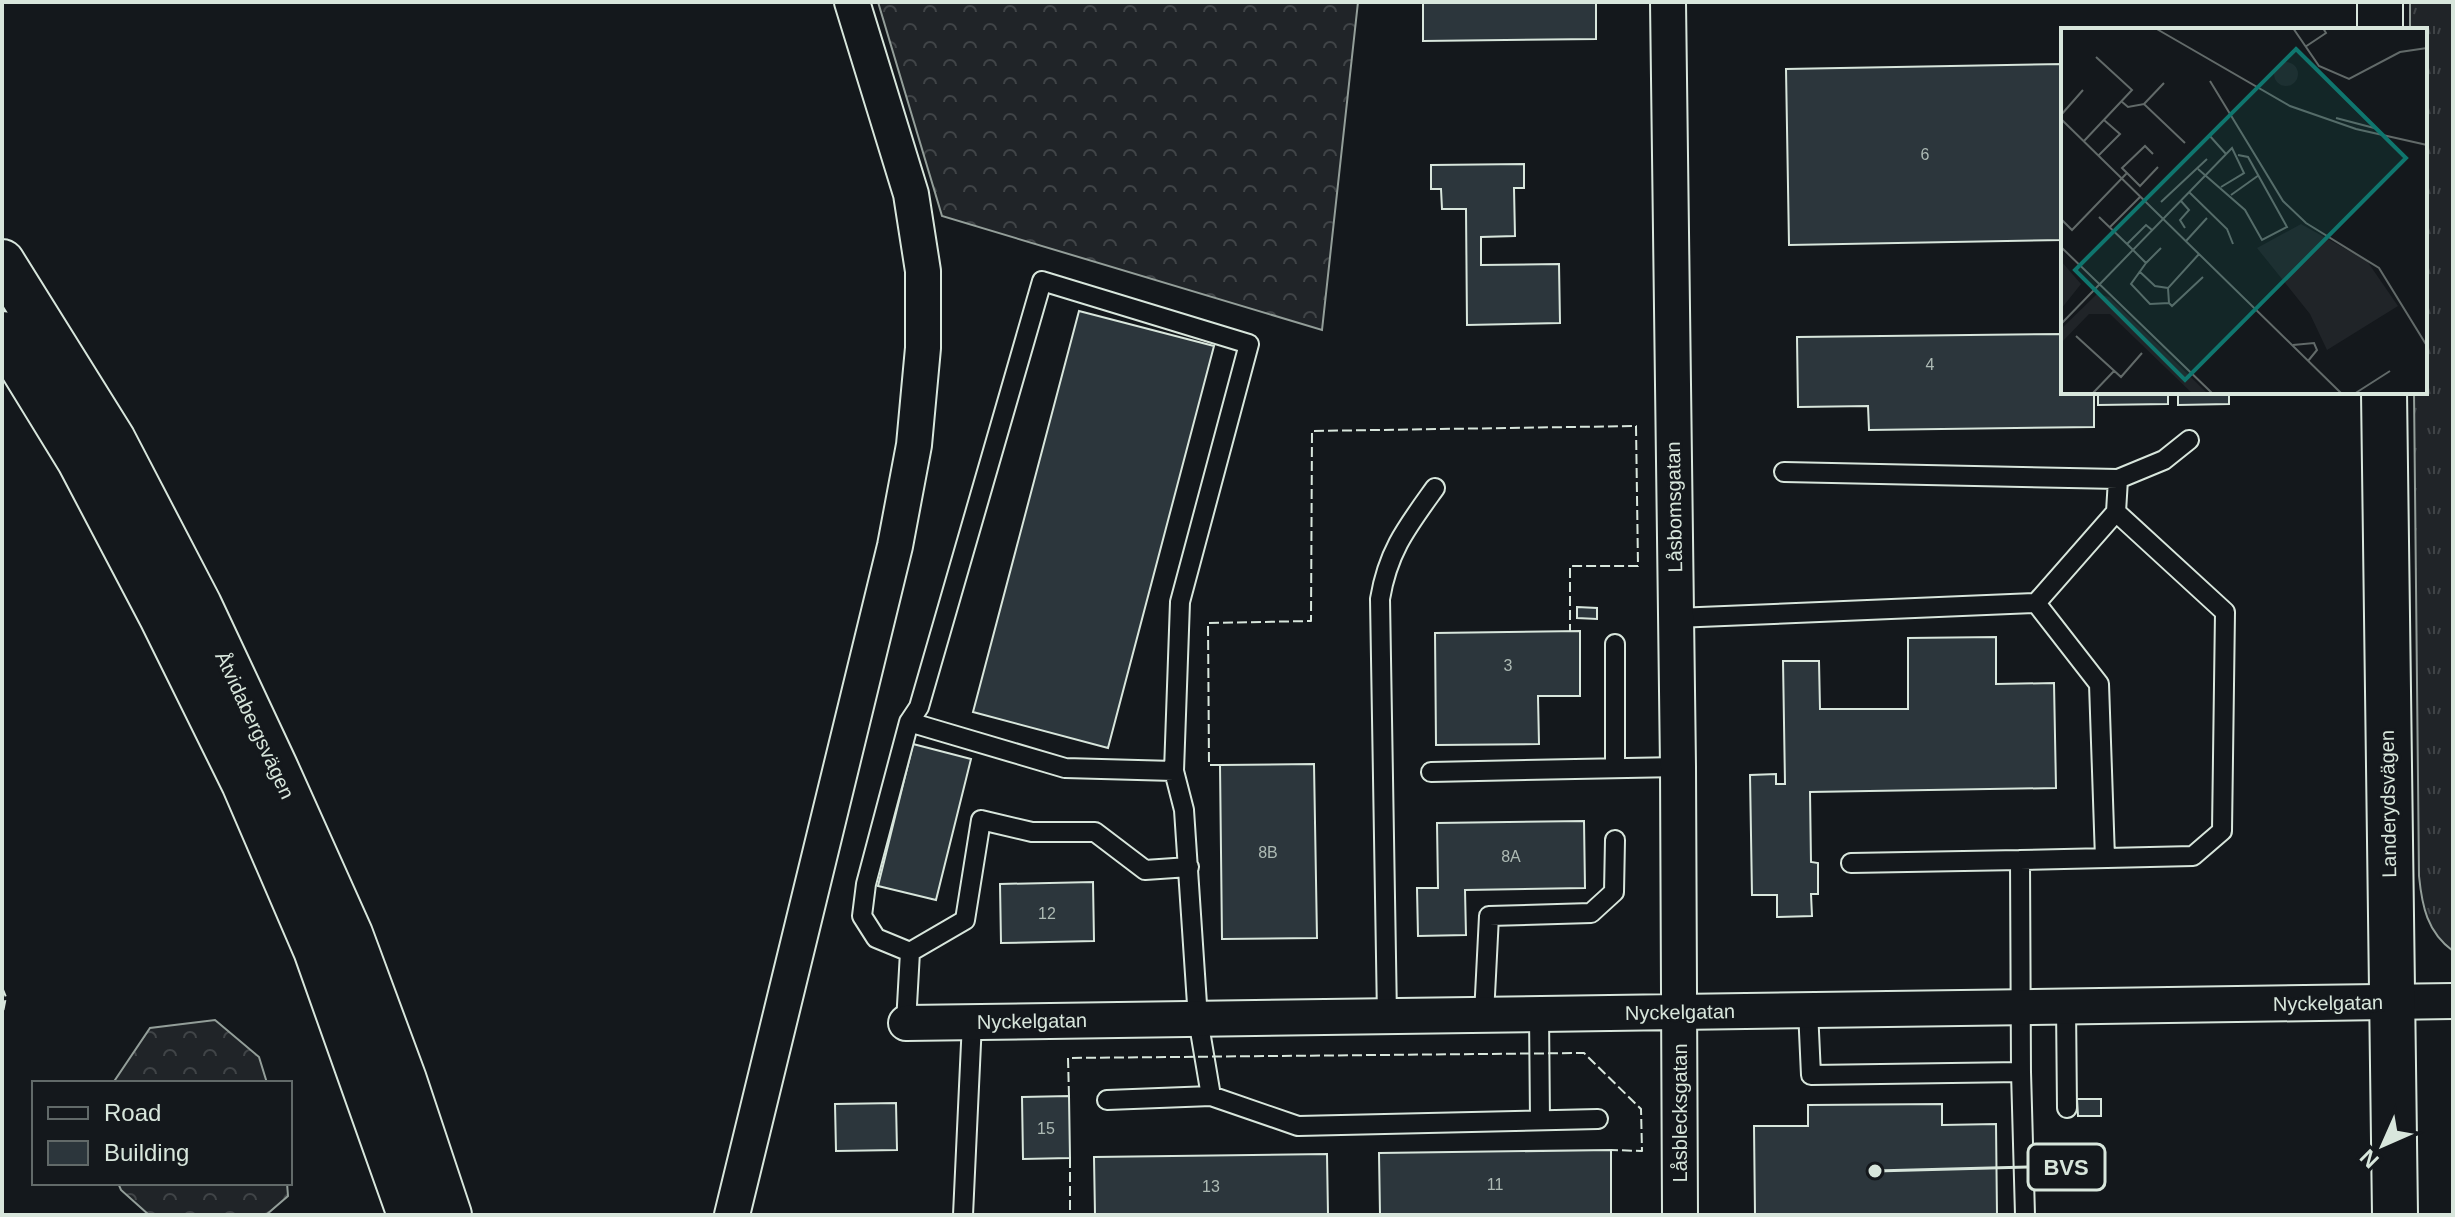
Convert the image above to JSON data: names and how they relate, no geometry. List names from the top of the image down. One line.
{"streets":{"main road":["Åtvidabergsvägen","Landerydsvägen"],"street":["Låsbomsgatan","Nyckelgatan","Låsblecksgatan"]},"crossings":[["Låsbomsgatan","Nyckelgatan"],["Låsbomsgatan","Låsblecksgatan"],["Landerydsvägen","Nyckelgatan"],["Nyckelgatan","Låsblecksgatan"]],"places":["BVS"],"house_numbers":["6","4","3","8B","8A","12","15","11","13"],"legend":["Road","Building"],"north":"bottom left"}
